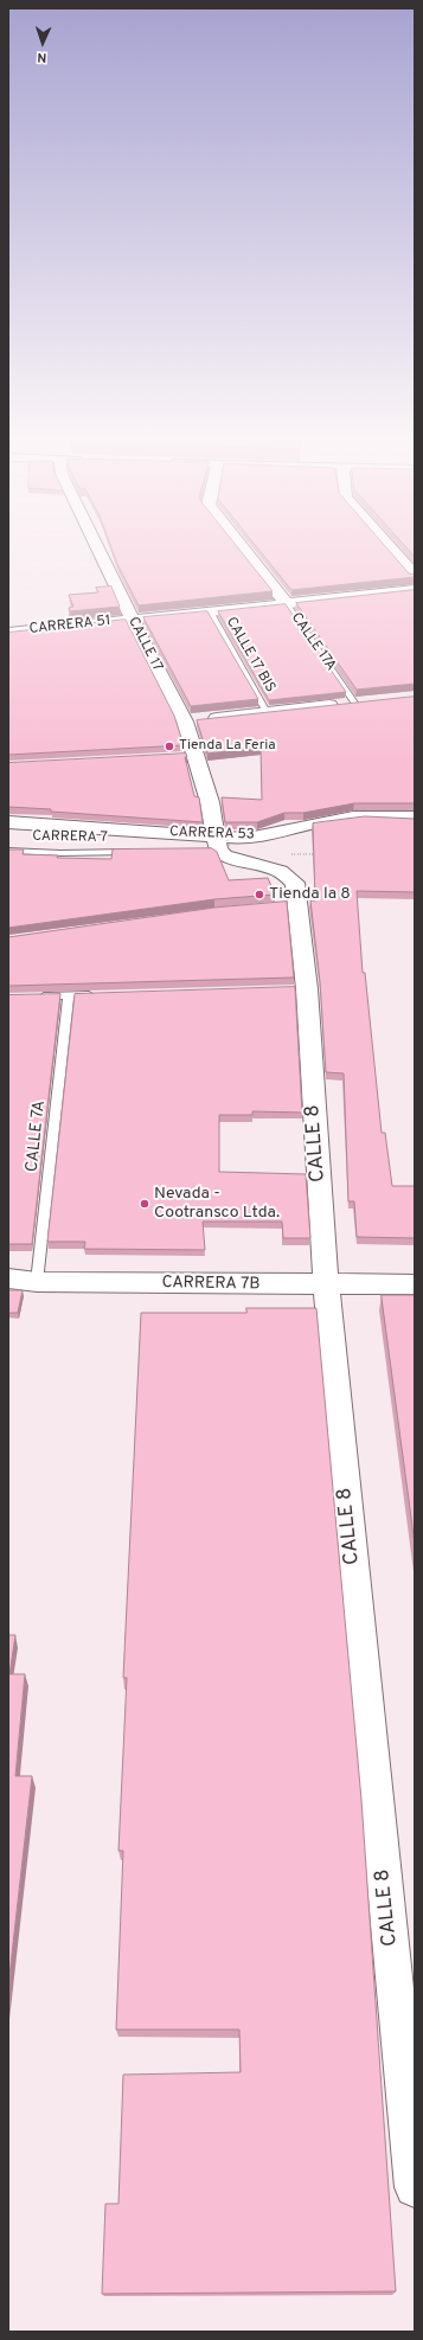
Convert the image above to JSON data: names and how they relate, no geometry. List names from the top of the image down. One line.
{"streets":{"street":["CARRERA 51","CALLE 17A","CALLE 17","CARRERA 53","CALLE 8","CARRERA 7B"],"lane":["CALLE 17 BIS","CARRERA 7","CALLE 7A"]},"crossings":[["CARRERA 51","CALLE 17A"],["CARRERA 51","CALLE 17"],["CARRERA 51","CALLE 17 BIS"],["CALLE 17","CARRERA 53"],["CALLE 7A","CARRERA 7B"],["CALLE 8","CARRERA 7B"]],"places":["Tienda La Feria","Tienda la 8","Nevada - Cootransco Ltda."],"north":"bottom"}
